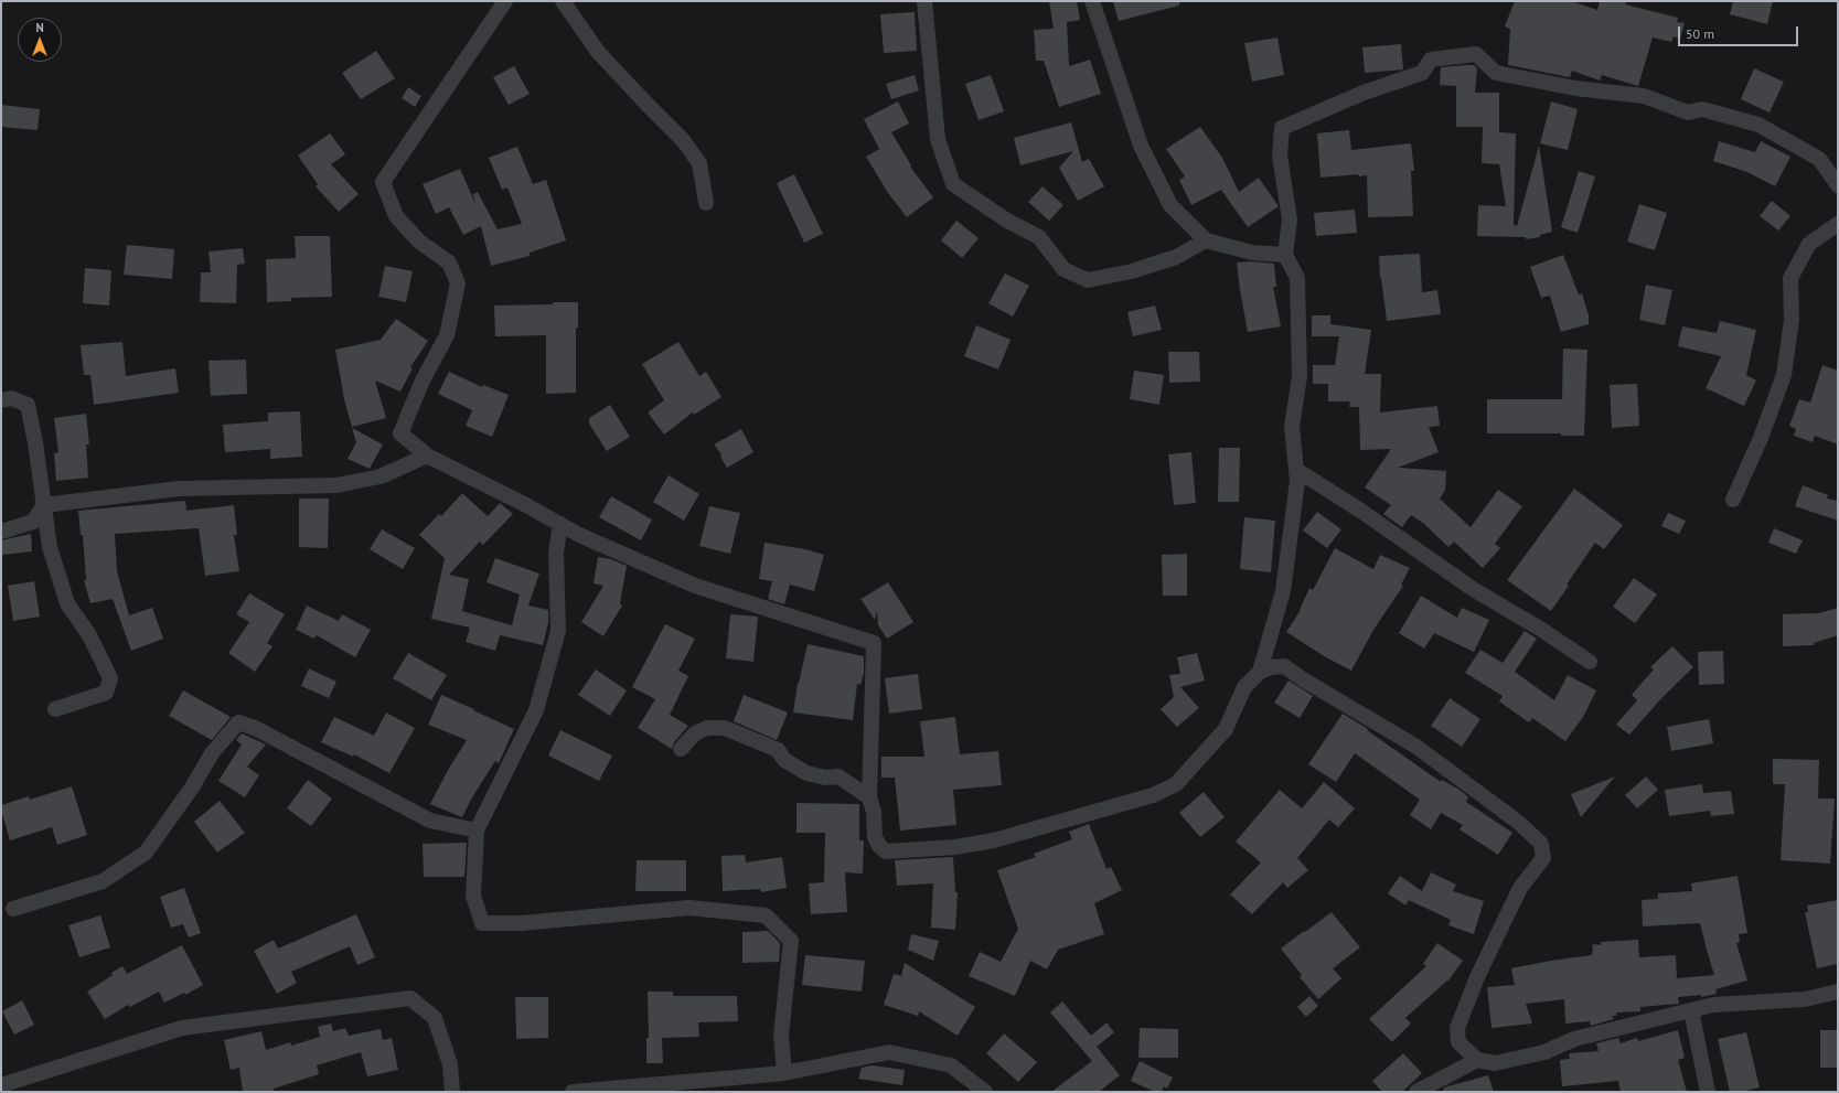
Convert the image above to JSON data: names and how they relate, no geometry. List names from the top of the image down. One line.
{"scale_bar":"50 m","north":"top"}
